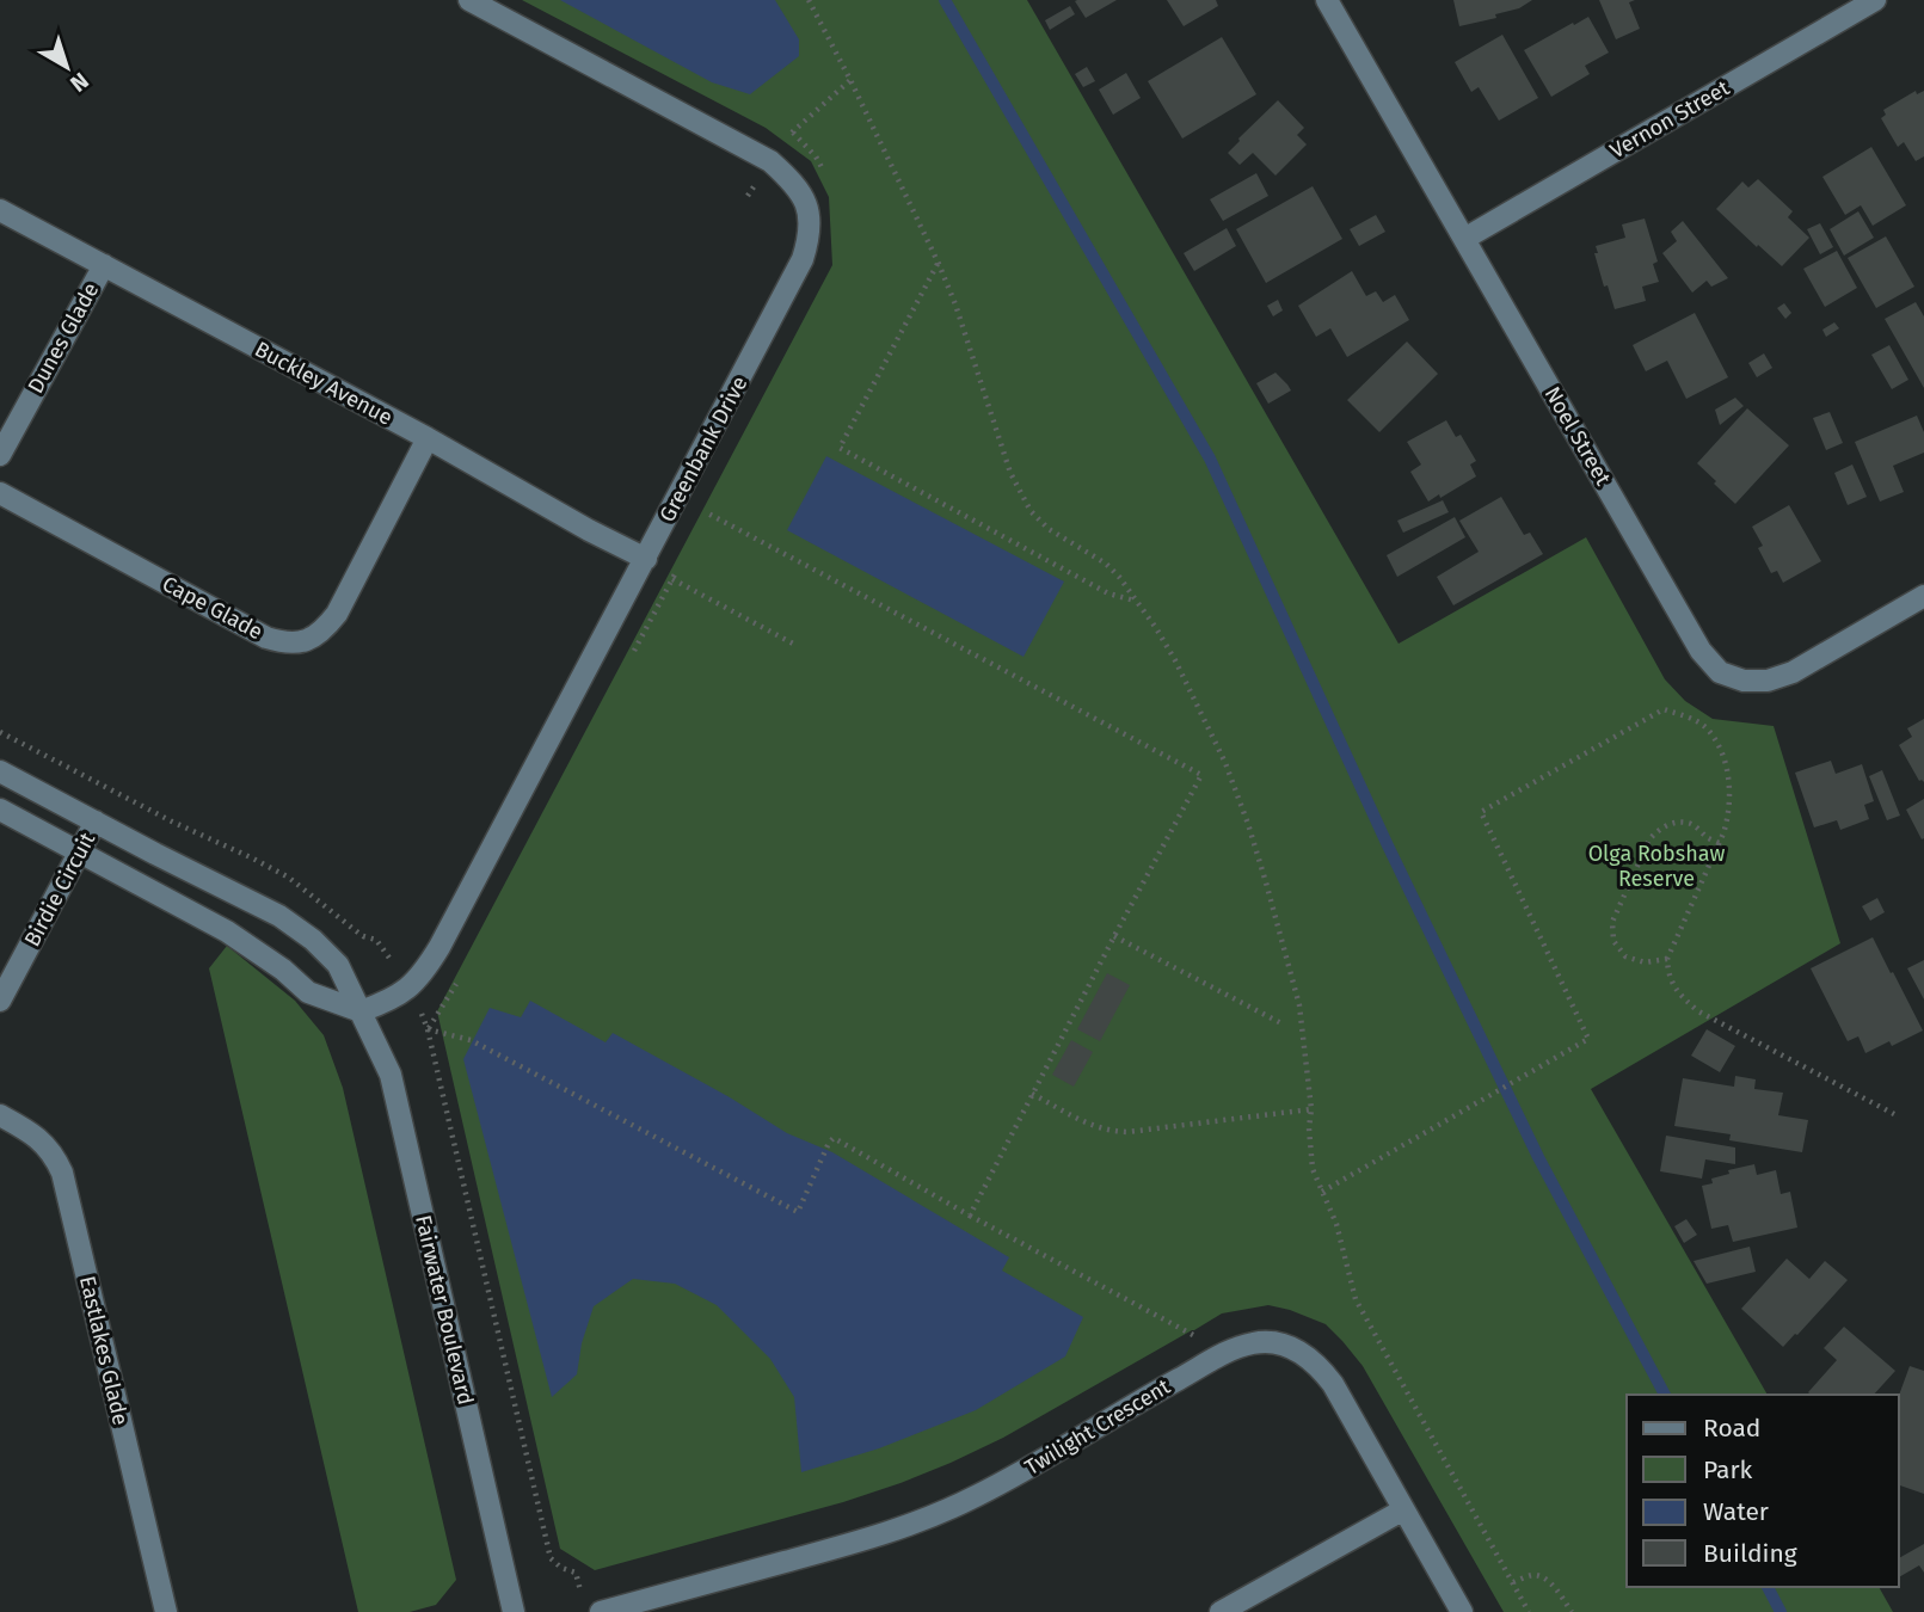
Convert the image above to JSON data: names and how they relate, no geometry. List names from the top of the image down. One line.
{"streets":{"street":["Vernon Street","Dunes Glade","Buckley Avenue","Noel Street","Greenbank Drive","Cape Glade","Birdie Circuit","Fairwater Boulevard","Eastlakes Glade","Twilight Crescent"]},"crossings":[["Vernon Street","Noel Street"],["Dunes Glade","Buckley Avenue"],["Buckley Avenue","Greenbank Drive"],["Buckley Avenue","Cape Glade"],["Greenbank Drive","Fairwater Boulevard"],["Birdie Circuit","Fairwater Boulevard"]],"parks":["Olga Robshaw Reserve"],"legend":["Road","Park","Water","Building"],"north":"bottom right"}
